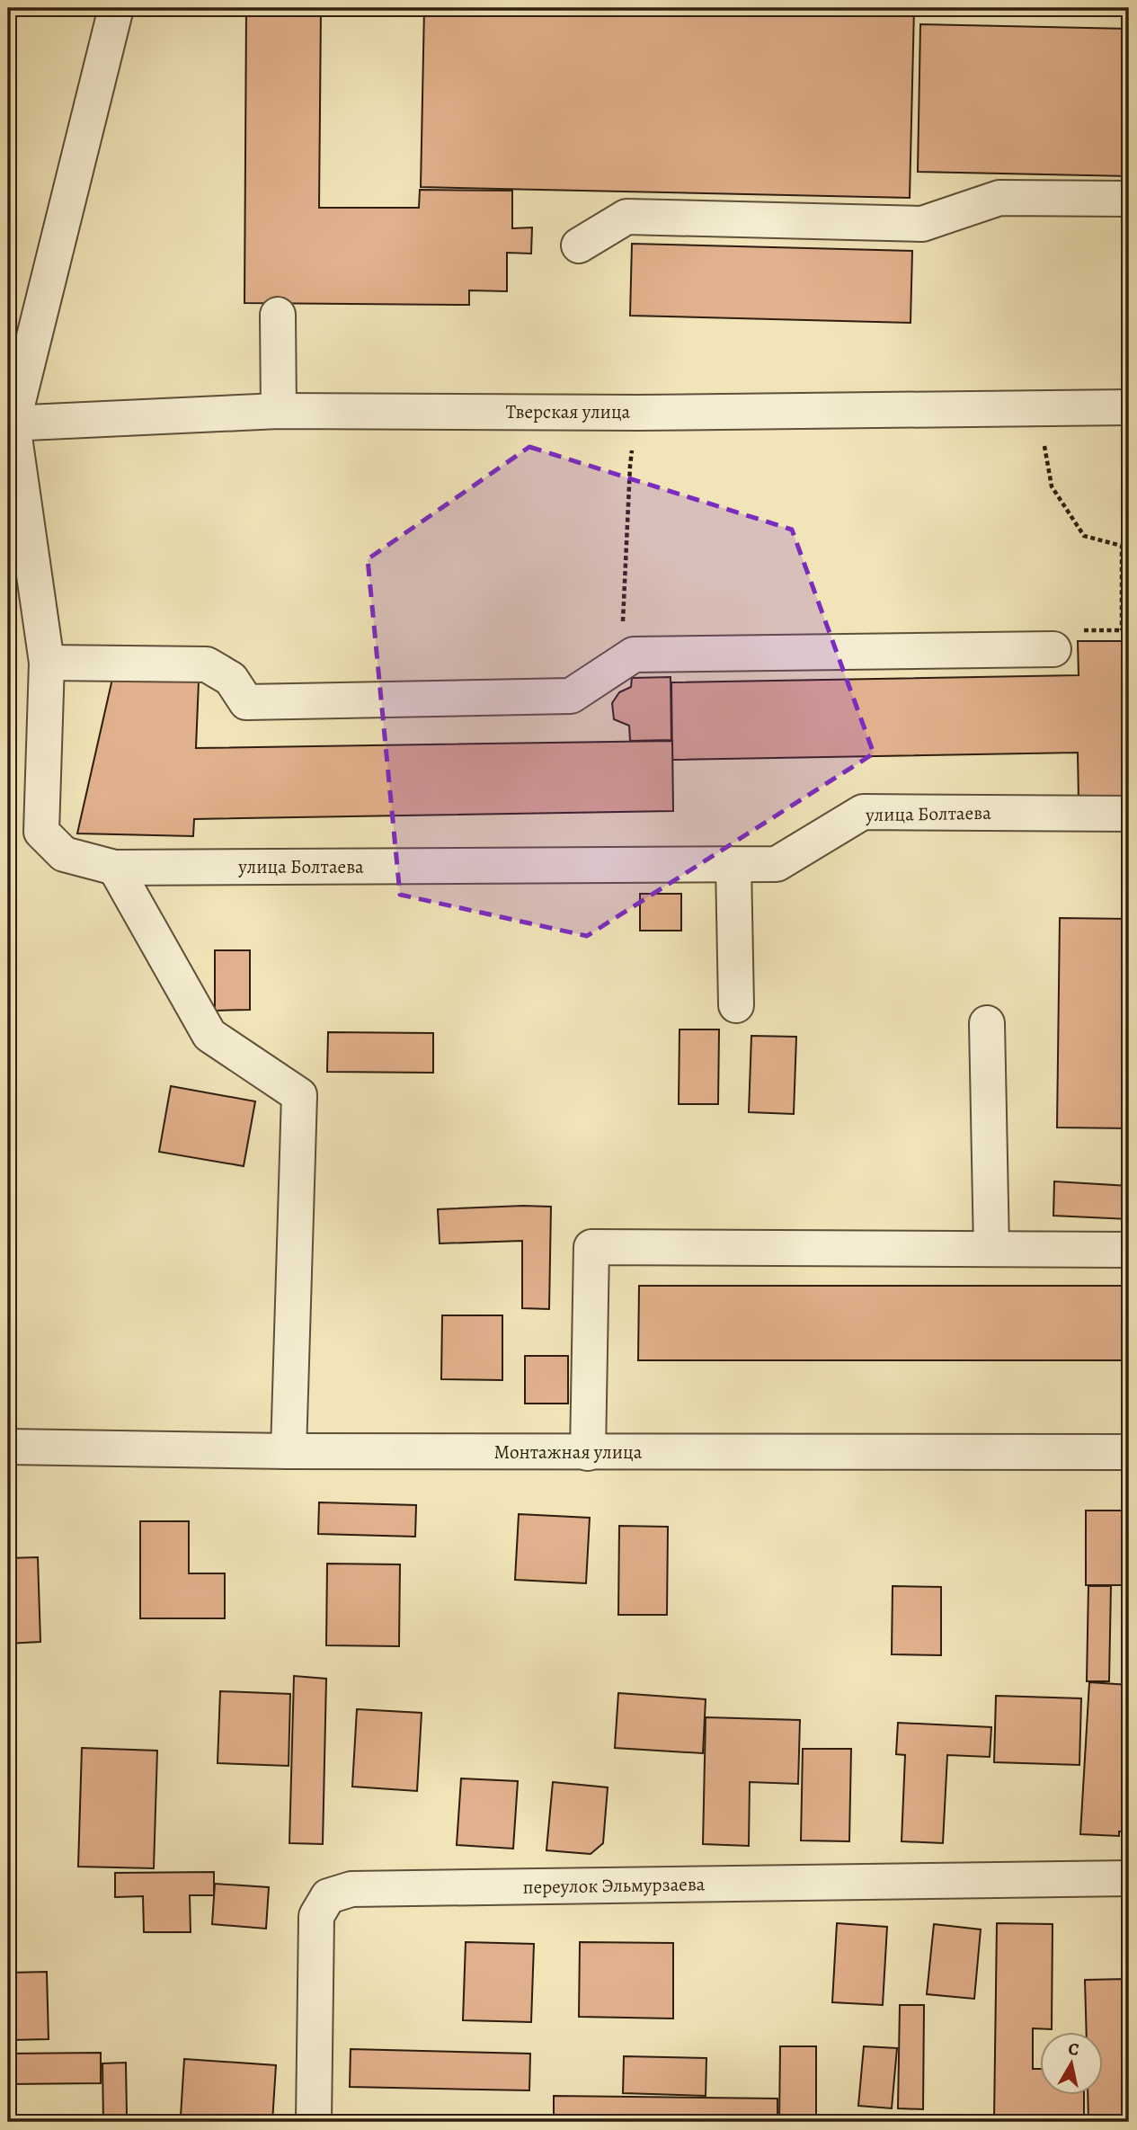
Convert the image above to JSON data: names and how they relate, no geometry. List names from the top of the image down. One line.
{"streets":{"street":["Тверская улица","улица Болтаева","Монтажная улица","переулок Эльмурзаева"]},"crossings":[["Тверская улица","улица Болтаева"]],"north":"top"}
